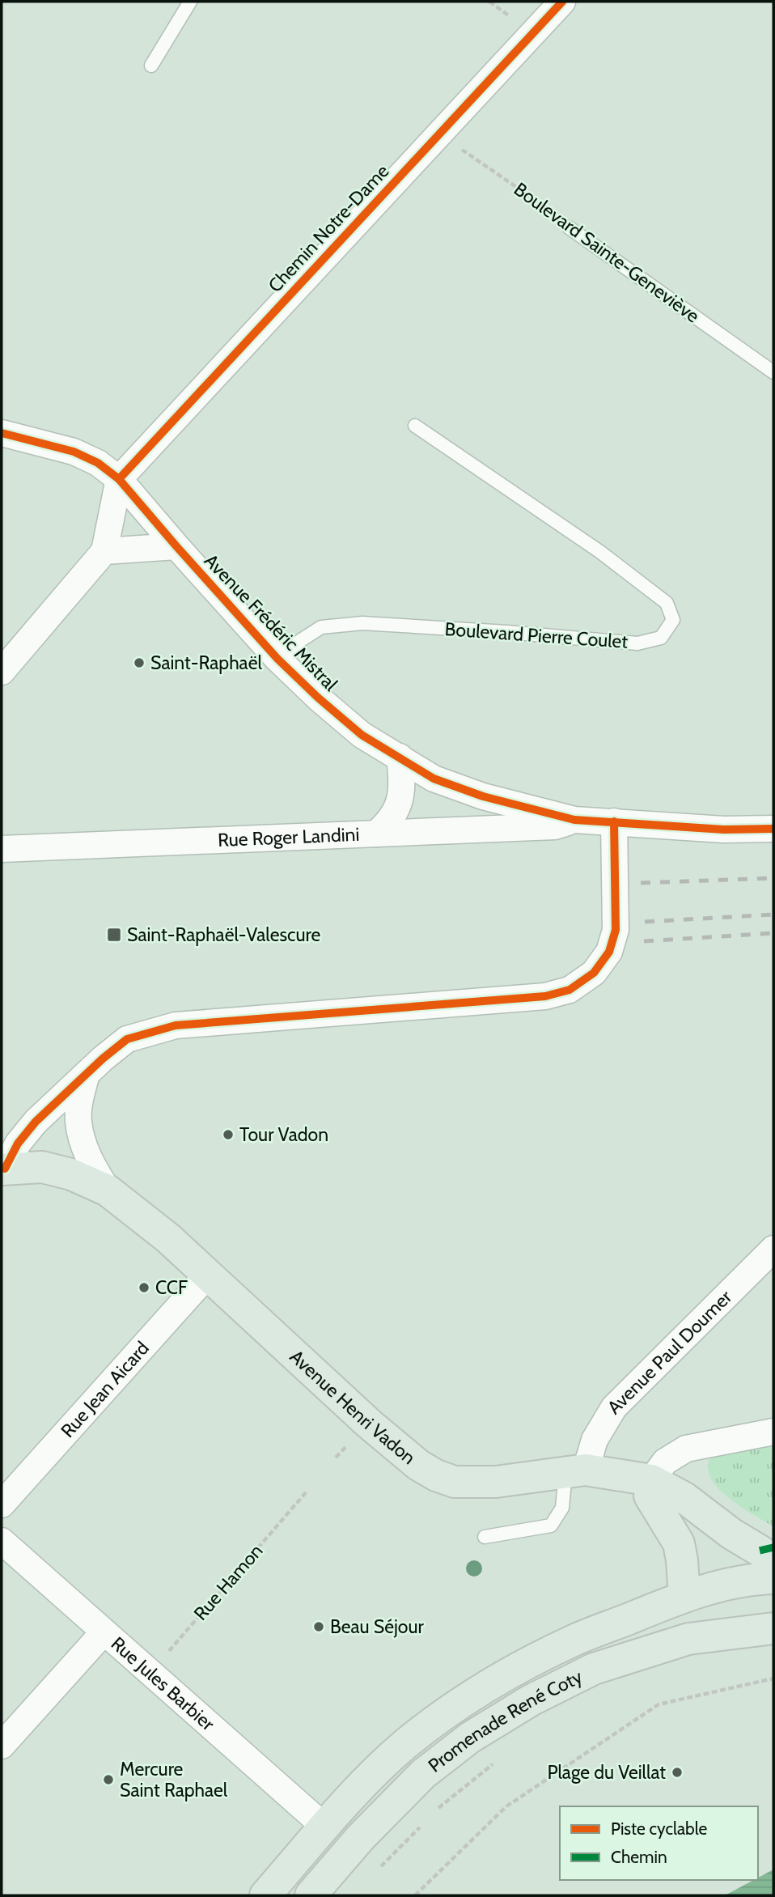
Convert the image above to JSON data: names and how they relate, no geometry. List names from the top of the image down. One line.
{"streets":{"main road":["Avenue Henri Vadon","Promenade René Coty"],"street":["Chemin Notre-Dame","Avenue Frédéric Mistral","Rue Roger Landini","Avenue Paul Doumer","Rue Jean Aicard","Rue Jules Barbier"],"lane":["Boulevard Sainte-Geneviève","Boulevard Pierre Coulet"],"path":["Rue Hamon"]},"crossings":[["Chemin Notre-Dame","Boulevard Sainte-Geneviève"],["Chemin Notre-Dame","Avenue Frédéric Mistral"],["Avenue Frédéric Mistral","Boulevard Pierre Coulet"],["Avenue Frédéric Mistral","Rue Roger Landini"],["Avenue Paul Doumer","Avenue Henri Vadon"],["Rue Jean Aicard","Avenue Henri Vadon"],["Rue Hamon","Rue Jules Barbier"],["Rue Jules Barbier","Promenade René Coty"]],"places":{"other":["Saint-Raphaël","Tour Vadon","CCF","Beau Séjour","Plage du Veillat","Mercure Saint Raphael"],"transit":["Saint-Raphaël-Valescure"]},"legend":["Piste cyclable","Chemin"]}
